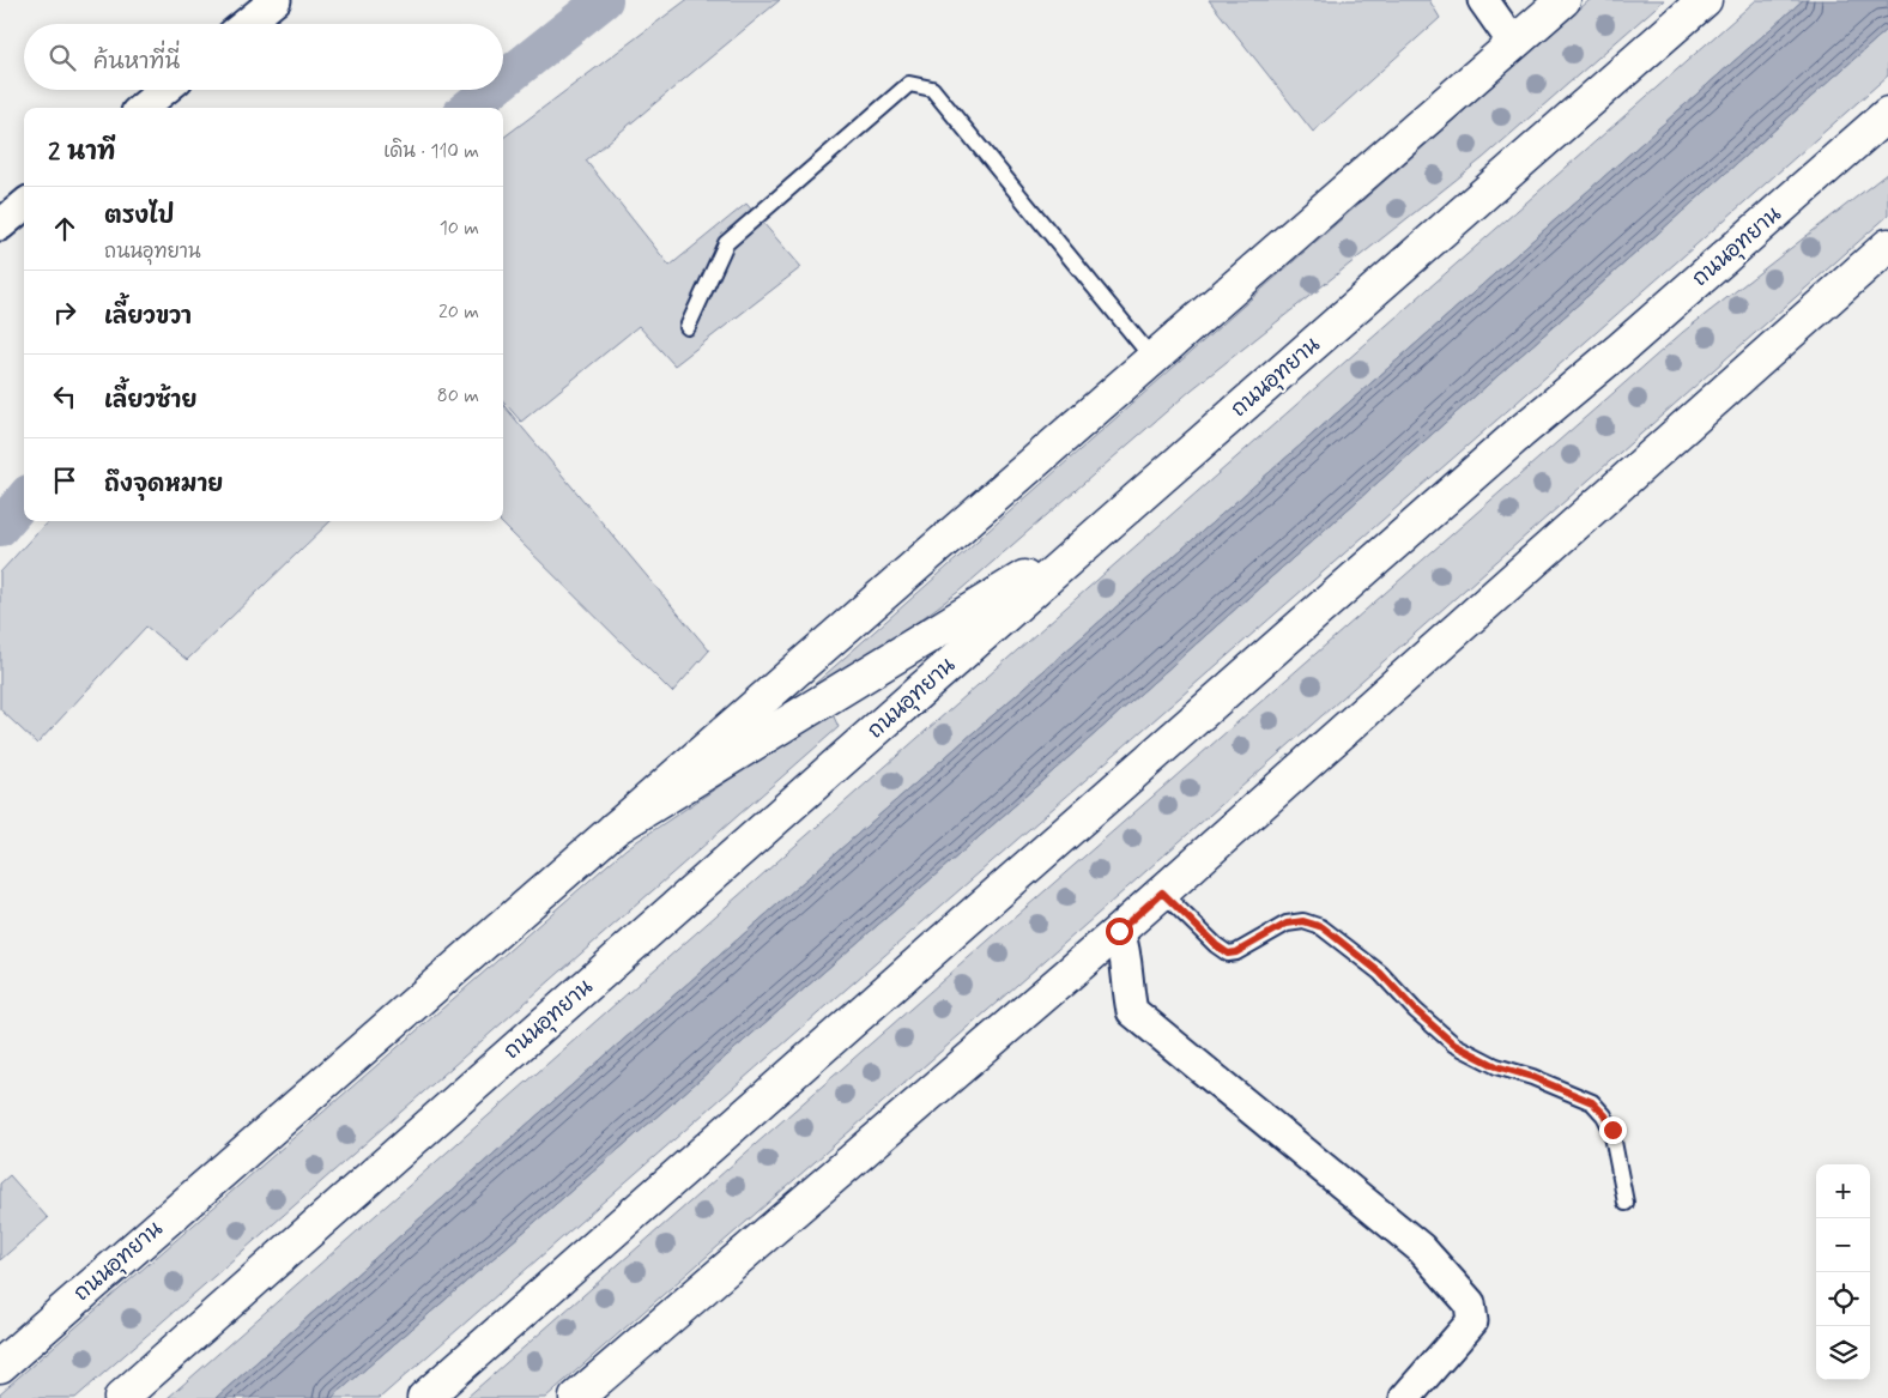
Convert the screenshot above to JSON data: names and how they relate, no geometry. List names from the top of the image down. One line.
{"streets":{"main road":["ถนนอุทยาน"]},"page":{"search":"ค้นหาที่นี่","heading":["2 นาที","เดิน · 110 m"],"list":[["ตรงไป","ถนนอุทยาน","10 m"],["เลี้ยวขวา","20 m"],["เลี้ยวซ้าย","80 m"],"ถึงจุดหมาย"],"map_buttons":["+","−"]}}
